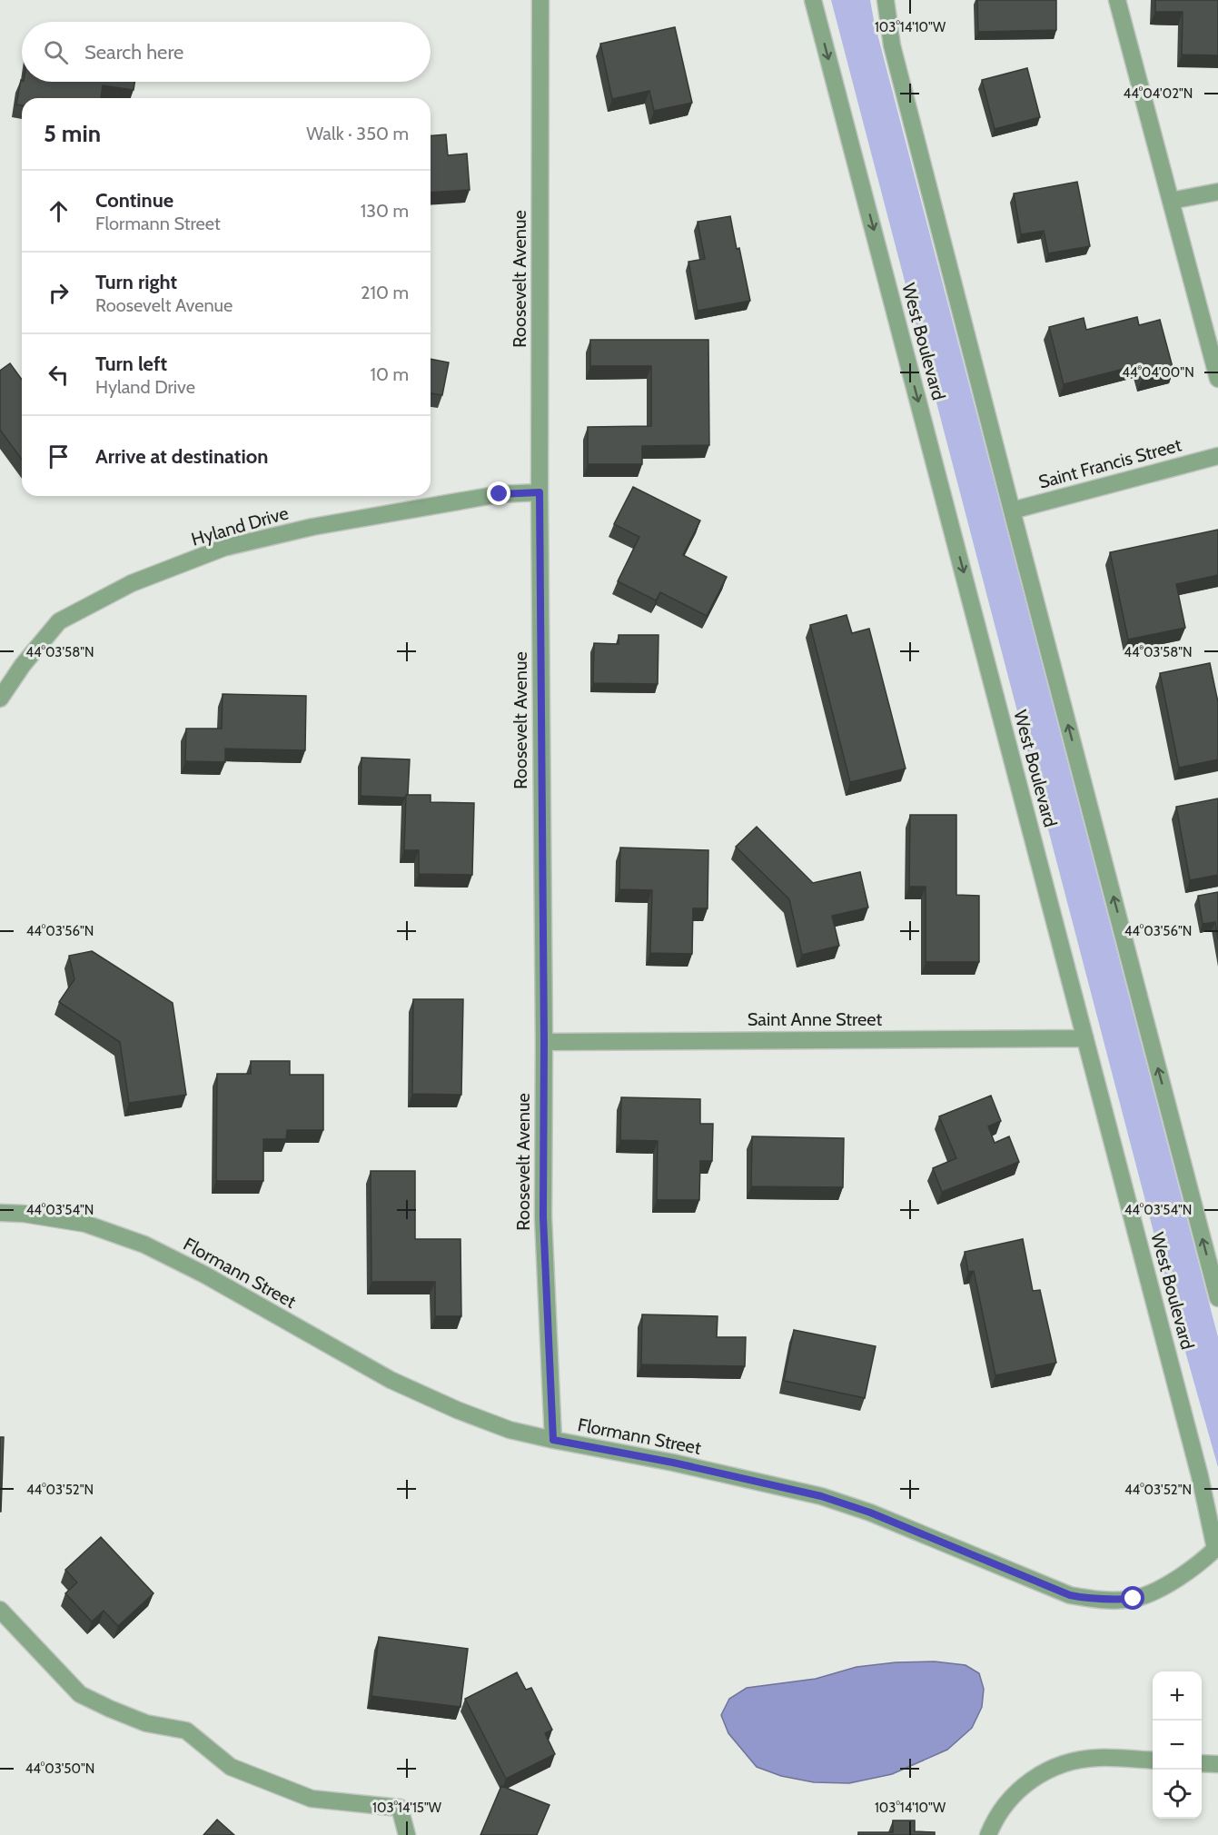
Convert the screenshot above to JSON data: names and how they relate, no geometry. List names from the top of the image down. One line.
{"streets":{"street":["Roosevelt Avenue","West Boulevard","Saint Francis Street","Hyland Drive","Saint Anne Street","Flormann Street"]},"crossings":[["Roosevelt Avenue","Hyland Drive"],["Roosevelt Avenue","Saint Anne Street"],["Roosevelt Avenue","Flormann Street"],["West Boulevard","Saint Anne Street"],["West Boulevard","Flormann Street"]],"page":{"search":"Search here","heading":["5 min","Walk · 350 m"],"list":[["Continue","Flormann Street","130 m"],["Turn right","Roosevelt Avenue","210 m"],["Turn left","Hyland Drive","10 m"],"Arrive at destination"],"map_buttons":["+","−"]},"coordinates":["103°14'10\"W","44°04'02\"N","44°04'00\"N","44°03'58\"N","44°03'56\"N","44°03'54\"N","44°03'52\"N","44°03'50\"N","103°14'15\"W"]}
